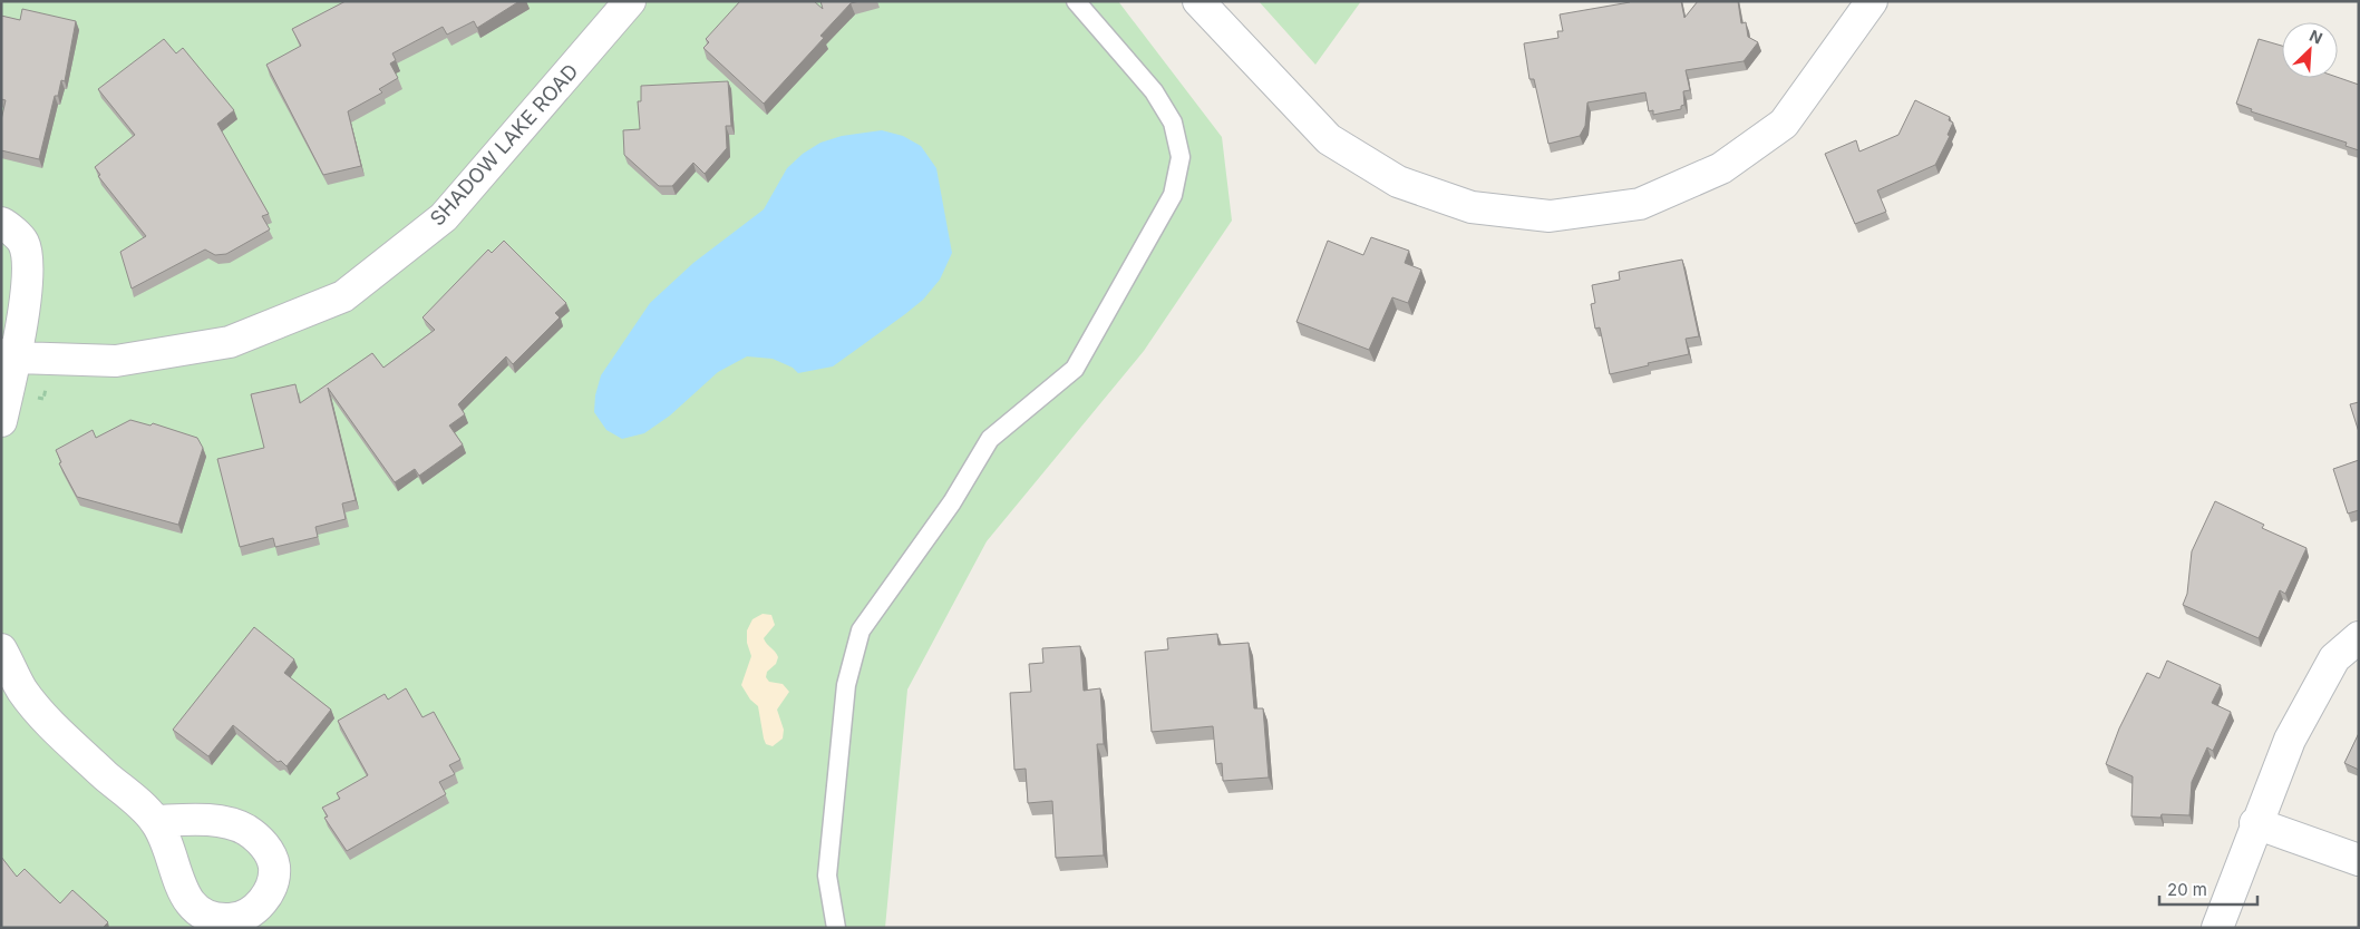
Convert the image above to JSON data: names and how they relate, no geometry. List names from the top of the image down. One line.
{"streets":{"street":["SHADOW LAKE ROAD"]},"scale_bar":"20 m","north":"top right"}
